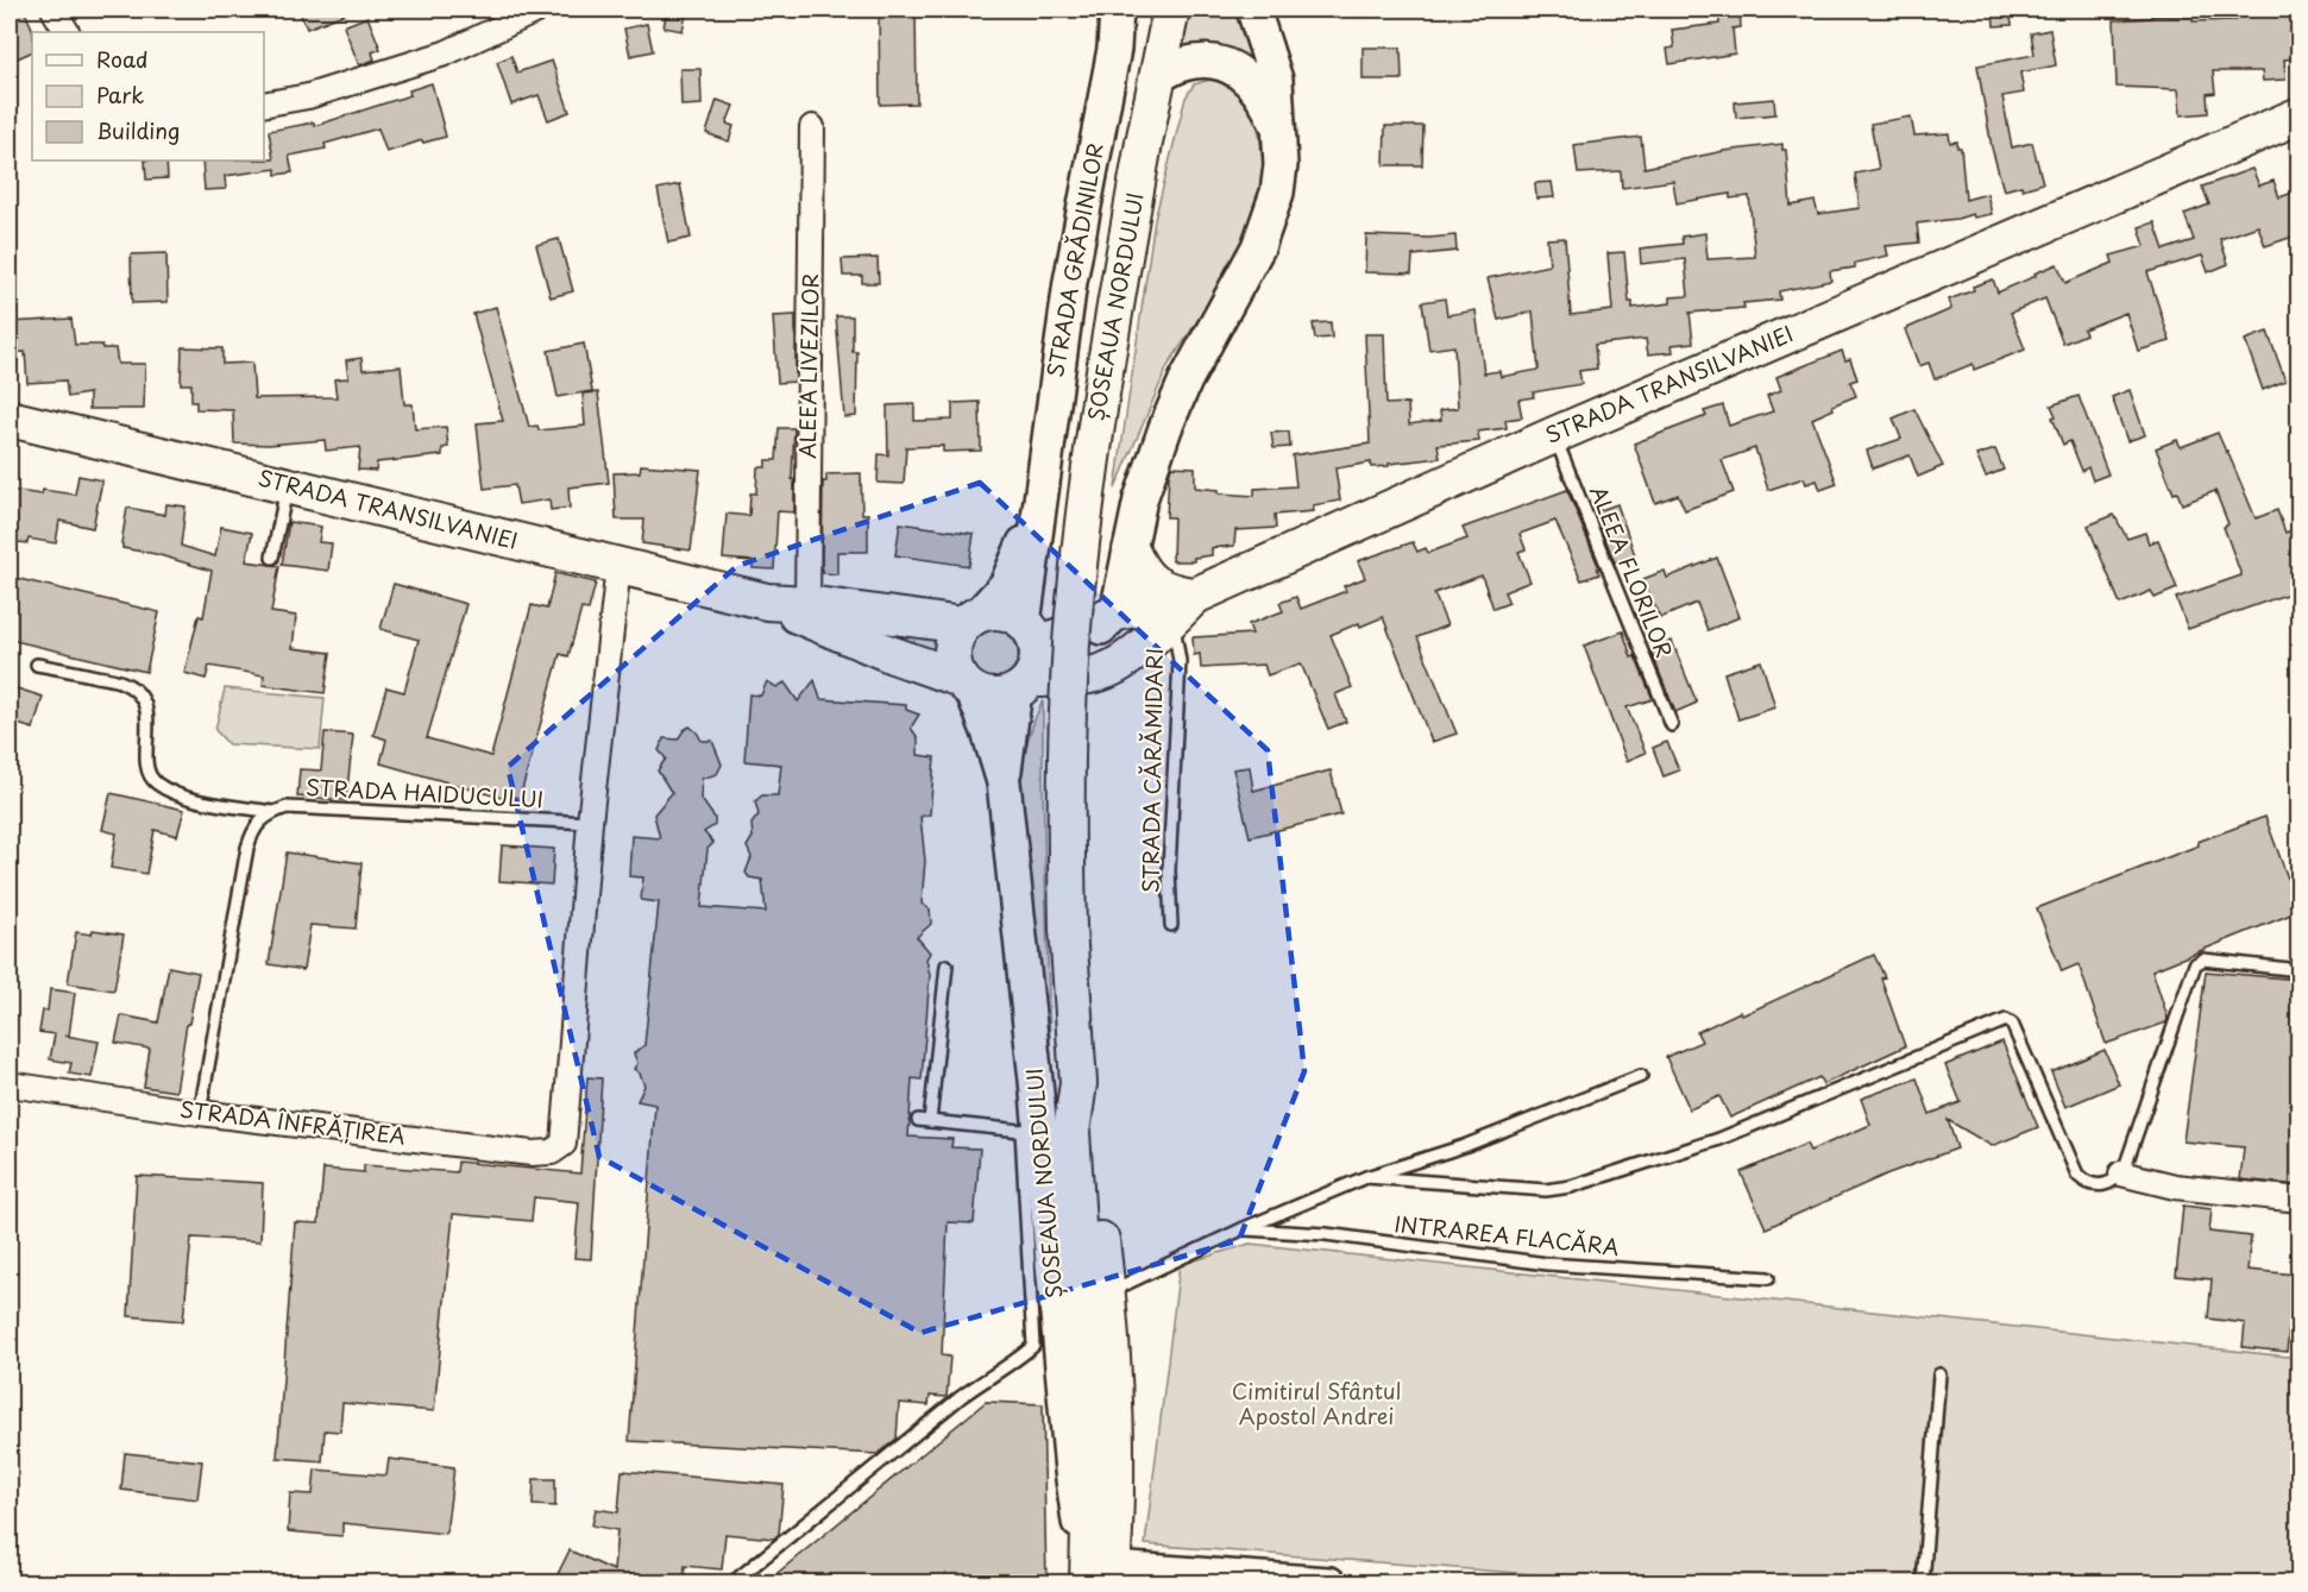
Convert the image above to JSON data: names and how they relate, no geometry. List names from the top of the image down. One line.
{"streets":{"main road":["ȘOSEAUA NORDULUI","STRADA TRANSILVANIEI"],"street":["STRADA GRĂDINILOR","ALEEA LIVEZILOR","STRADA ÎNFRĂȚIREA"],"lane":["ALEEA FLORILOR","STRADA CĂRĂMIDARI","STRADA HAIDUCULUI","INTRAREA FLACĂRA"]},"crossings":[["STRADA GRĂDINILOR","ȘOSEAUA NORDULUI"],["ȘOSEAUA NORDULUI","STRADA TRANSILVANIEI"],["ALEEA LIVEZILOR","STRADA TRANSILVANIEI"],["STRADA TRANSILVANIEI","ALEEA FLORILOR"],["STRADA TRANSILVANIEI","STRADA CĂRĂMIDARI"],["STRADA HAIDUCULUI","STRADA ÎNFRĂȚIREA"]],"parks":["Cimitirul Sfântul Apostol Andrei"],"legend":["Road","Park","Building"]}
